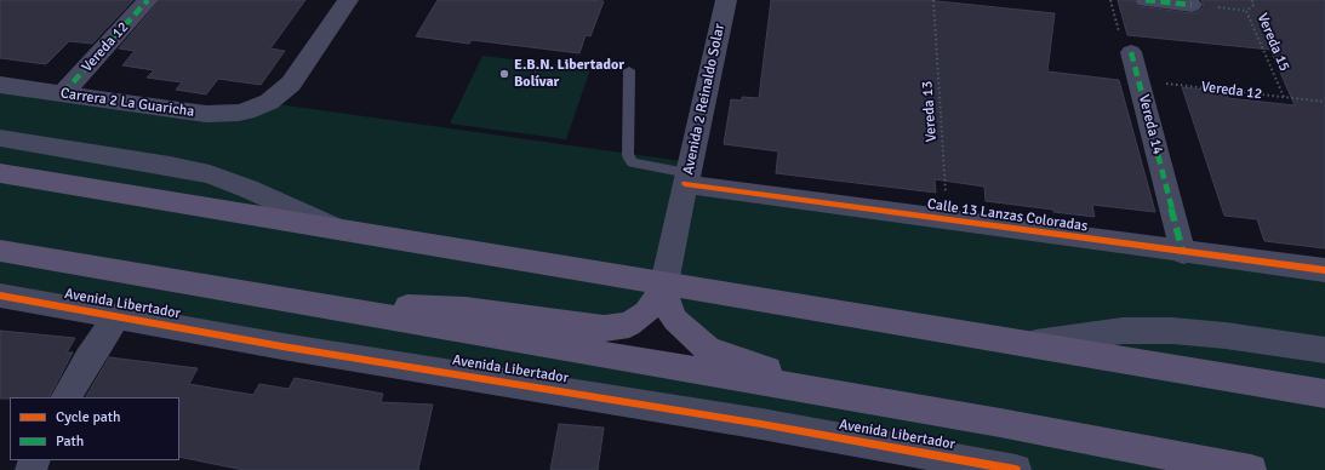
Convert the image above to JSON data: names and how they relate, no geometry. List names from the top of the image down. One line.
{"streets":{"main road":["Avenida Libertador"],"street":["Vereda 12","Avenida 2 Reinaldo Solar","Carrera 2 La Guaricha","Vereda 14","Calle 13 Lanzas Coloradas"],"path":["Vereda 15","Vereda 13"]},"crossings":[["Vereda 15","Vereda 12"],["Vereda 12","Carrera 2 La Guaricha"],["Vereda 12","Vereda 14"],["Avenida 2 Reinaldo Solar","Calle 13 Lanzas Coloradas"],["Vereda 13","Calle 13 Lanzas Coloradas"],["Vereda 14","Calle 13 Lanzas Coloradas"]],"places":["E.B.N. Libertador Bolívar"],"legend":["Cycle path","Path"]}
